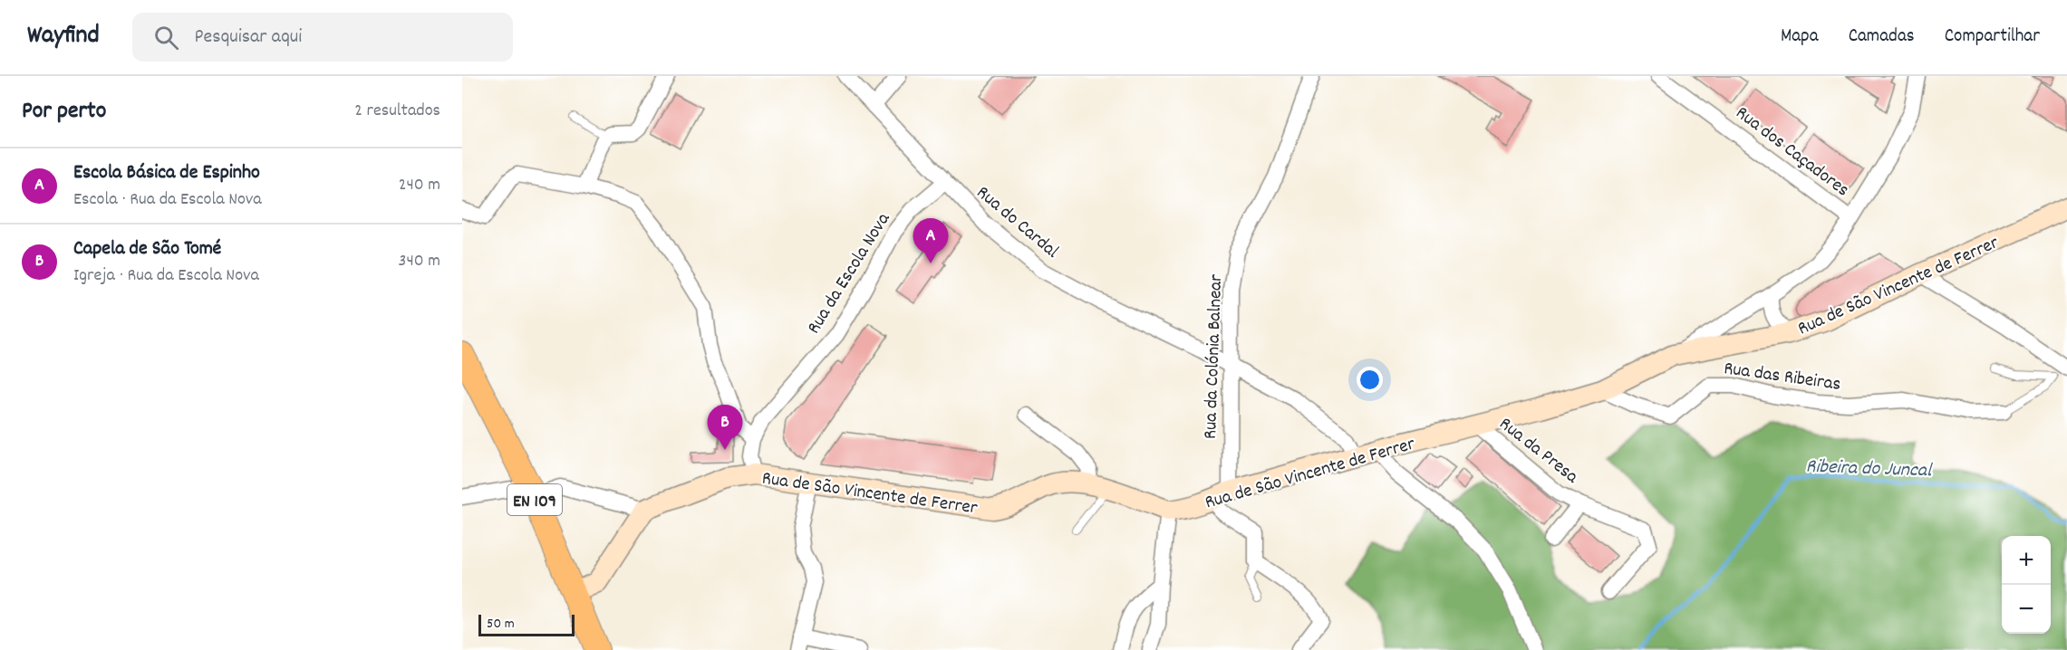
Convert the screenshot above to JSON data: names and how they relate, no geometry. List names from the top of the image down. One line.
{"streets":{"main road":["EN 109"],"street":["Rua dos Caçadores","Rua do Cardal","Rua da Escola Nova","Rua de São Vincente de Ferrer","Rua da Colónia Balnear","Rua das Ribeiras","Rua da Presa"]},"crossings":[["Rua do Cardal","Rua da Escola Nova"],["Rua do Cardal","Rua de São Vincente de Ferrer"],["Rua do Cardal","Rua da Colónia Balnear"],["Rua de São Vincente de Ferrer","Rua da Colónia Balnear"],["Rua de São Vincente de Ferrer","Rua das Ribeiras"],["Rua de São Vincente de Ferrer","Rua da Presa"]],"water":["Ribeira do Juncal"],"scale_bar":"50 m","page":{"header":"Wayfind","search":"Pesquisar aqui","nav":["Mapa","Camadas","Compartilhar"],"heading":["Por perto","2 resultados"],"list":[{"mark":"A","name":"Escola Básica de Espinho","note":"Escola · Rua da Escola Nova","value":"240 m"},{"mark":"B","name":"Capela de São Tomé","note":"Igreja · Rua da Escola Nova","value":"340 m"}],"pins":["A","B"],"map_buttons":["+","−"],"scale":"50 m"}}
